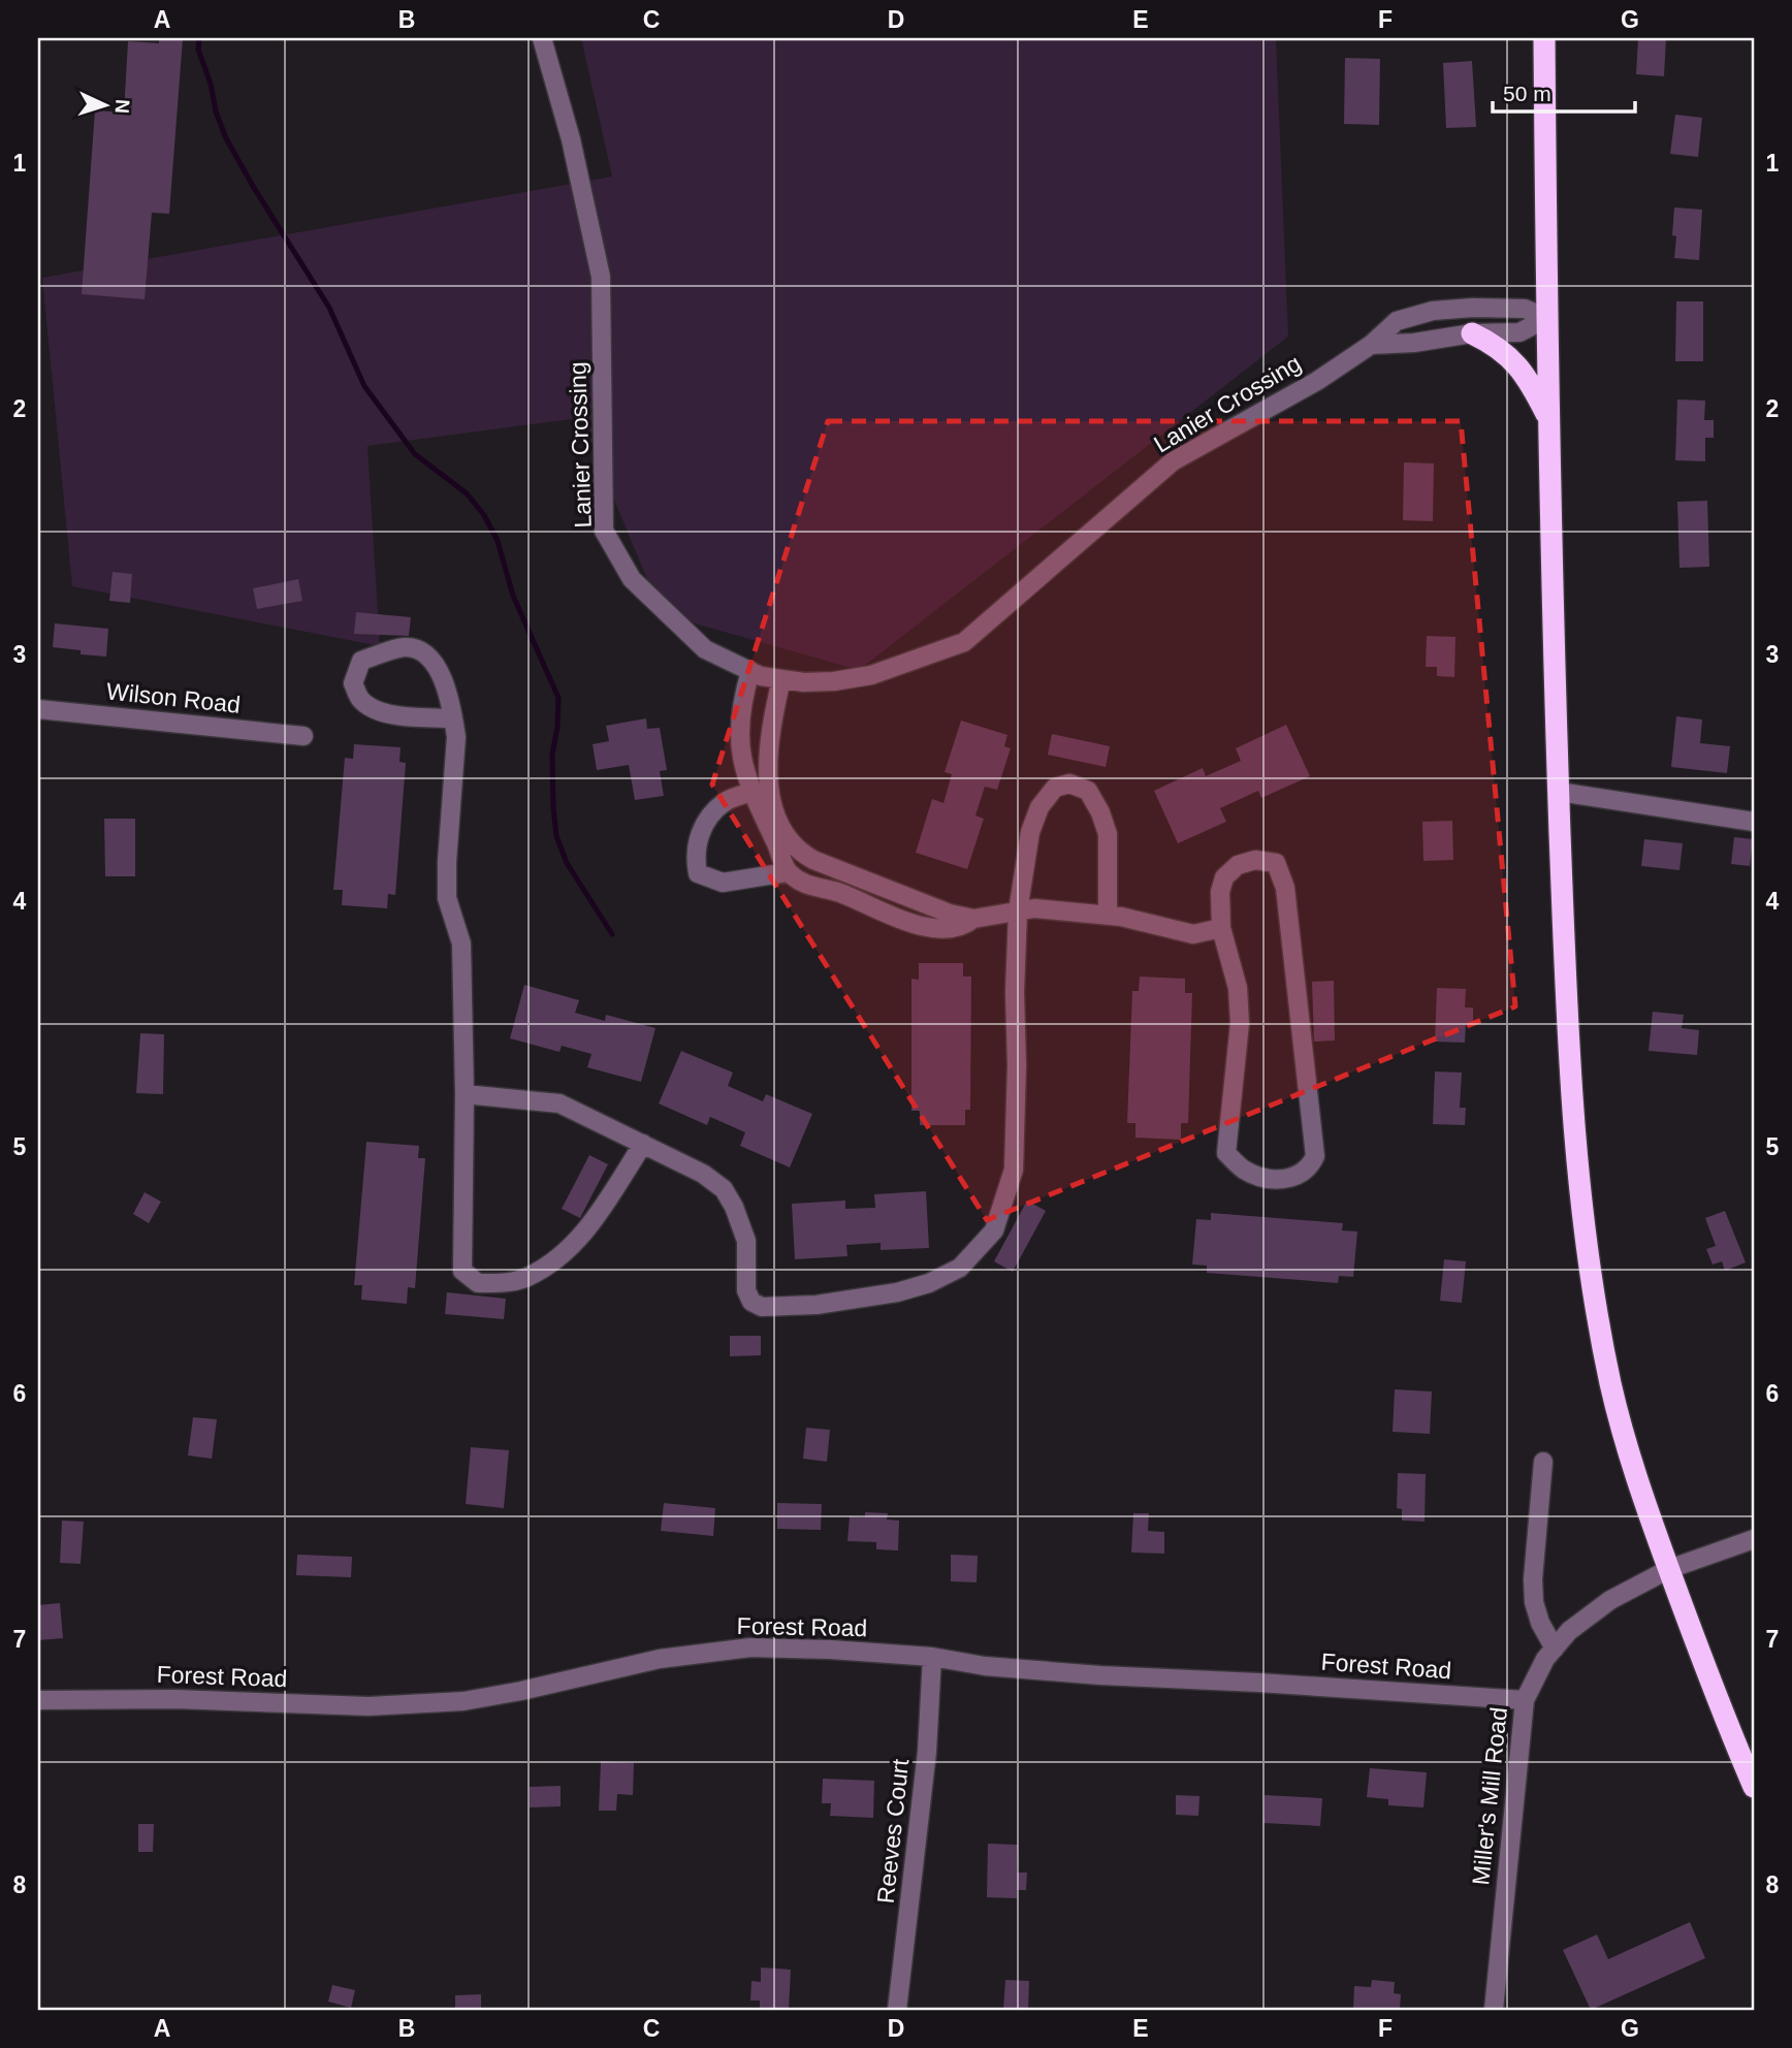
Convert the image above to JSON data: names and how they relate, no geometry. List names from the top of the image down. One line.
{"streets":{"street":["Lanier Crossing","Wilson Road","Forest Road","Miller's Mill Road","Reeves Court"]},"crossings":[["Forest Road","Miller's Mill Road"],["Forest Road","Reeves Court"]],"scale_bar":"50 m","north":"right","grid":{"columns":["A","B","C","D","E","F","G"],"rows":["1","2","3","4","5","6","7","8"]}}
